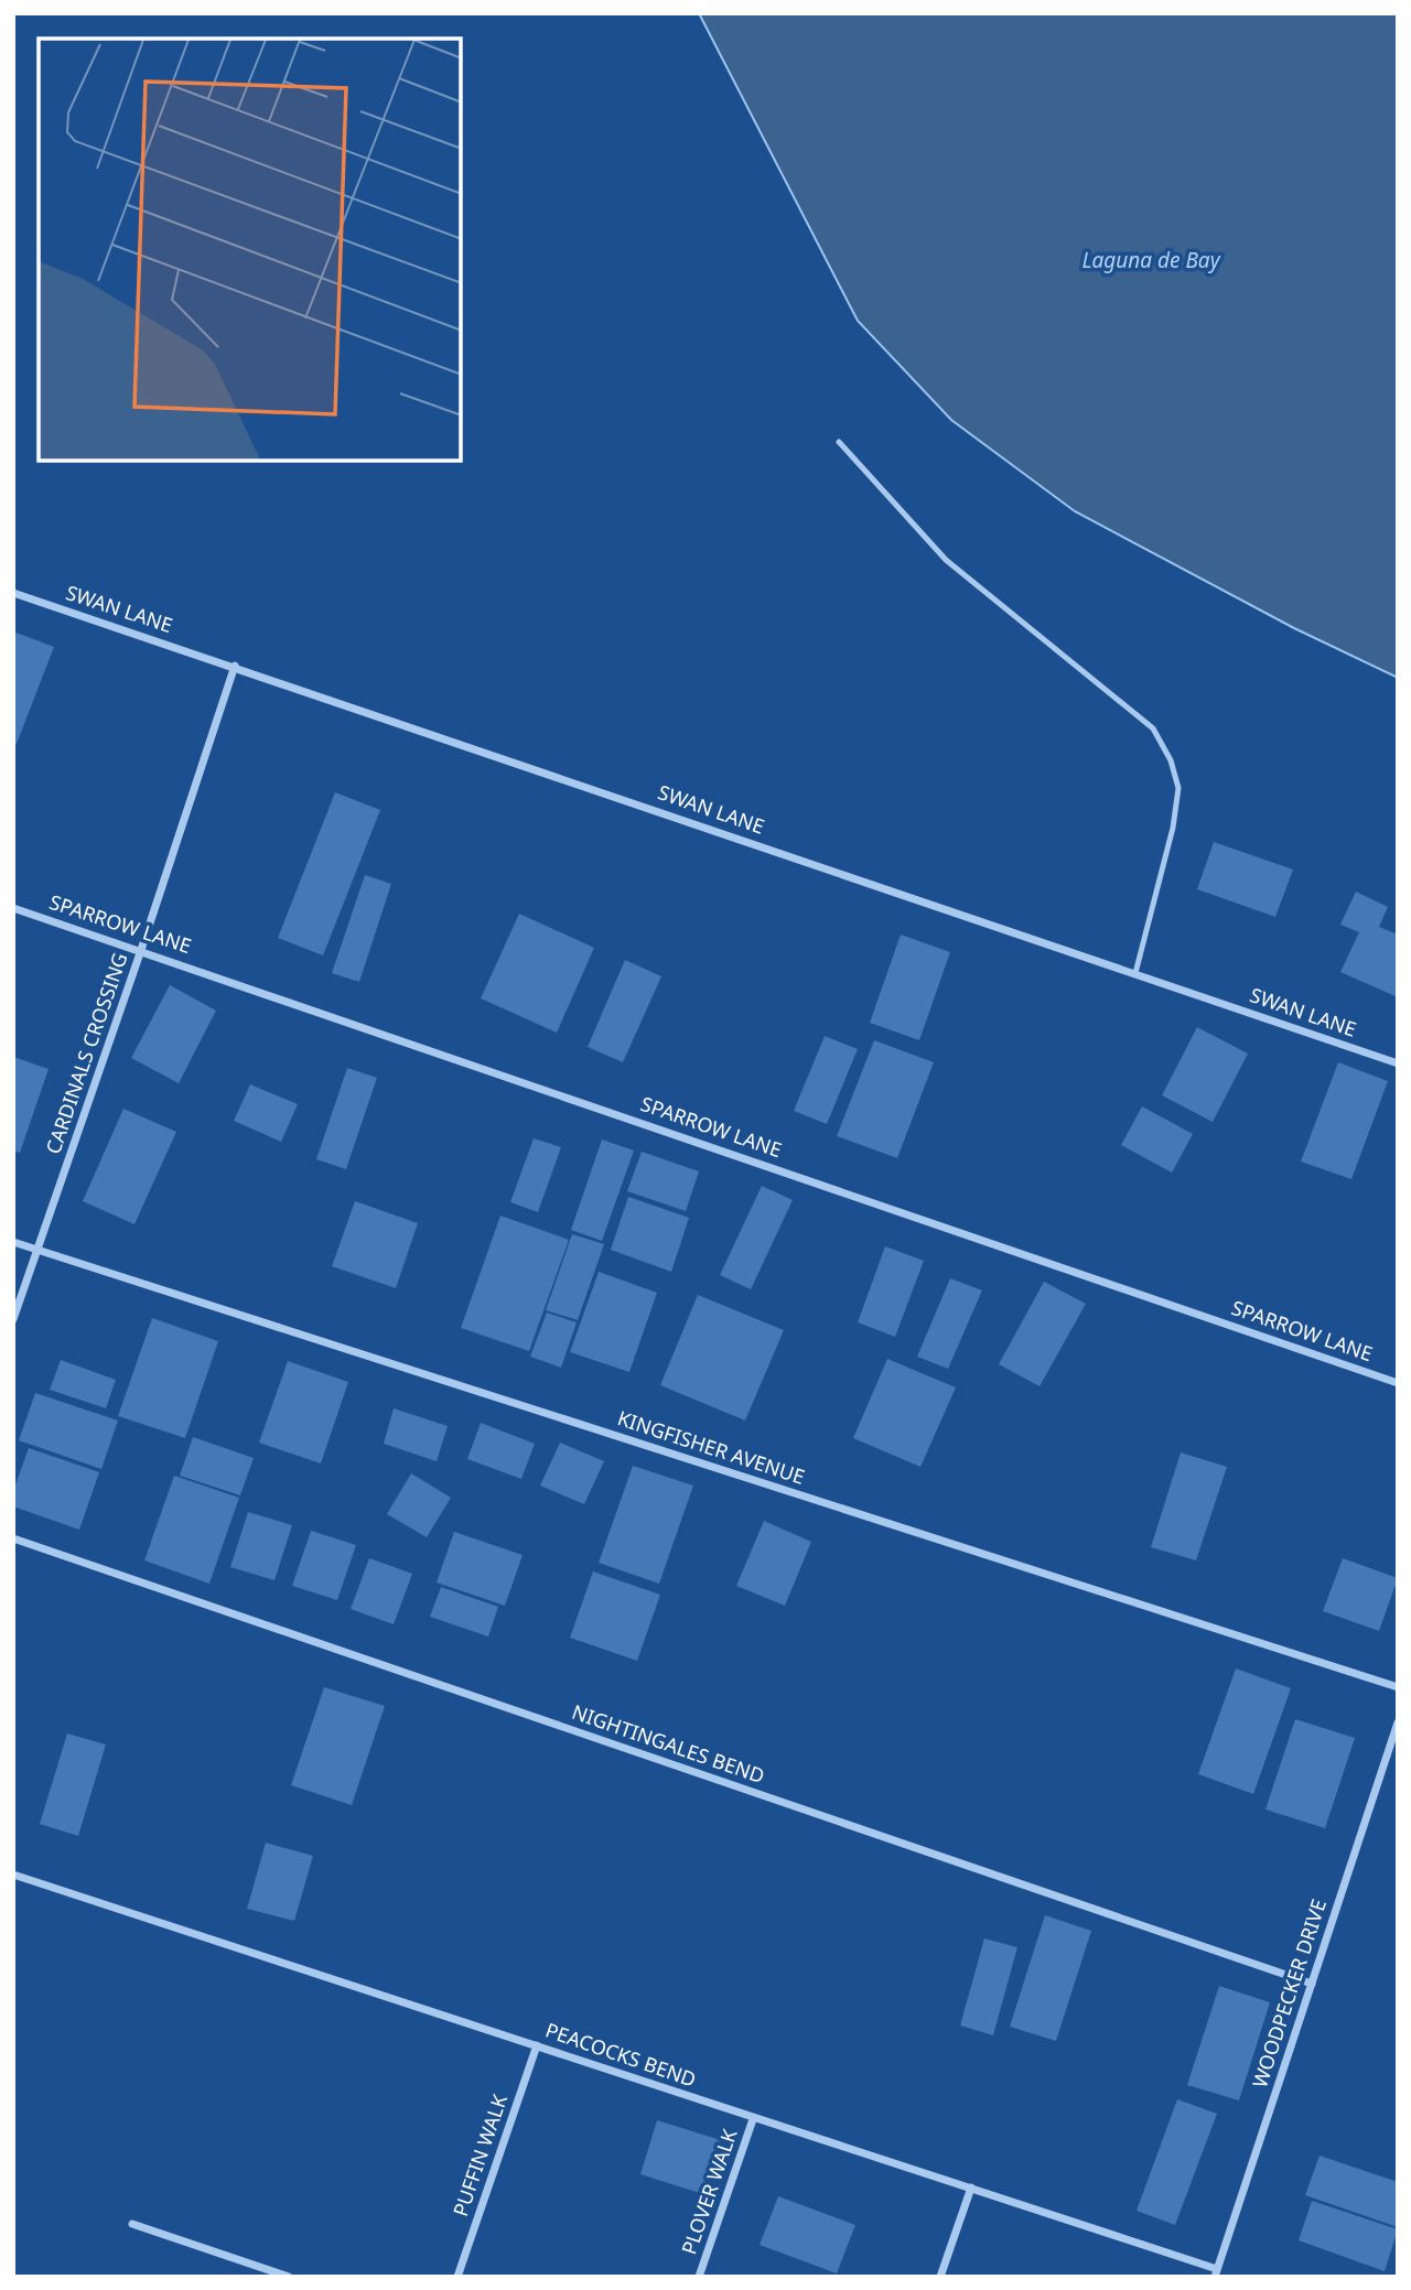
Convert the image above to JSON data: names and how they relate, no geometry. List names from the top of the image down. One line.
{"streets":{"street":["SWAN LANE","SPARROW LANE","CARDINALS CROSSING","KINGFISHER AVENUE","NIGHTINGALES BEND","WOODPECKER DRIVE","PEACOCKS BEND","PUFFIN WALK","PLOVER WALK"]},"crossings":[["SWAN LANE","CARDINALS CROSSING"],["SPARROW LANE","CARDINALS CROSSING"],["CARDINALS CROSSING","KINGFISHER AVENUE"],["NIGHTINGALES BEND","WOODPECKER DRIVE"],["WOODPECKER DRIVE","PEACOCKS BEND"],["PEACOCKS BEND","PUFFIN WALK"],["PEACOCKS BEND","PLOVER WALK"]],"water":["Laguna de Bay"]}
